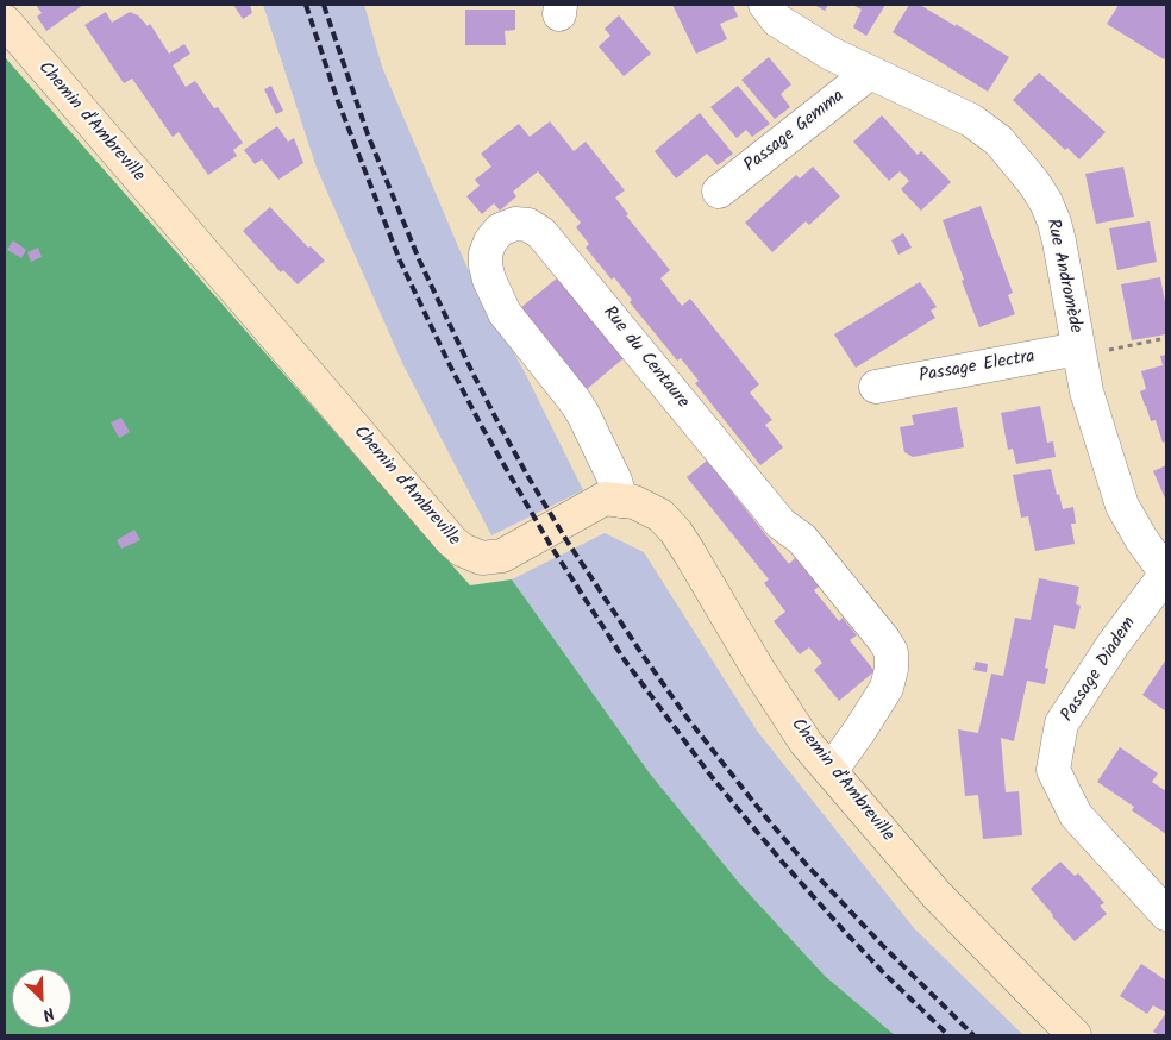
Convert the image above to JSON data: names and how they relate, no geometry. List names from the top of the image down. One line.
{"streets":{"street":["Chemin d'Ambreville","Passage Gemma","Rue Andromède","Rue du Centaure","Passage Electra","Passage Diadem"]},"crossings":[["Chemin d'Ambreville","Rue du Centaure"],["Passage Gemma","Rue Andromède"],["Rue Andromède","Passage Electra"],["Rue Andromède","Passage Diadem"]],"north":"bottom right"}
